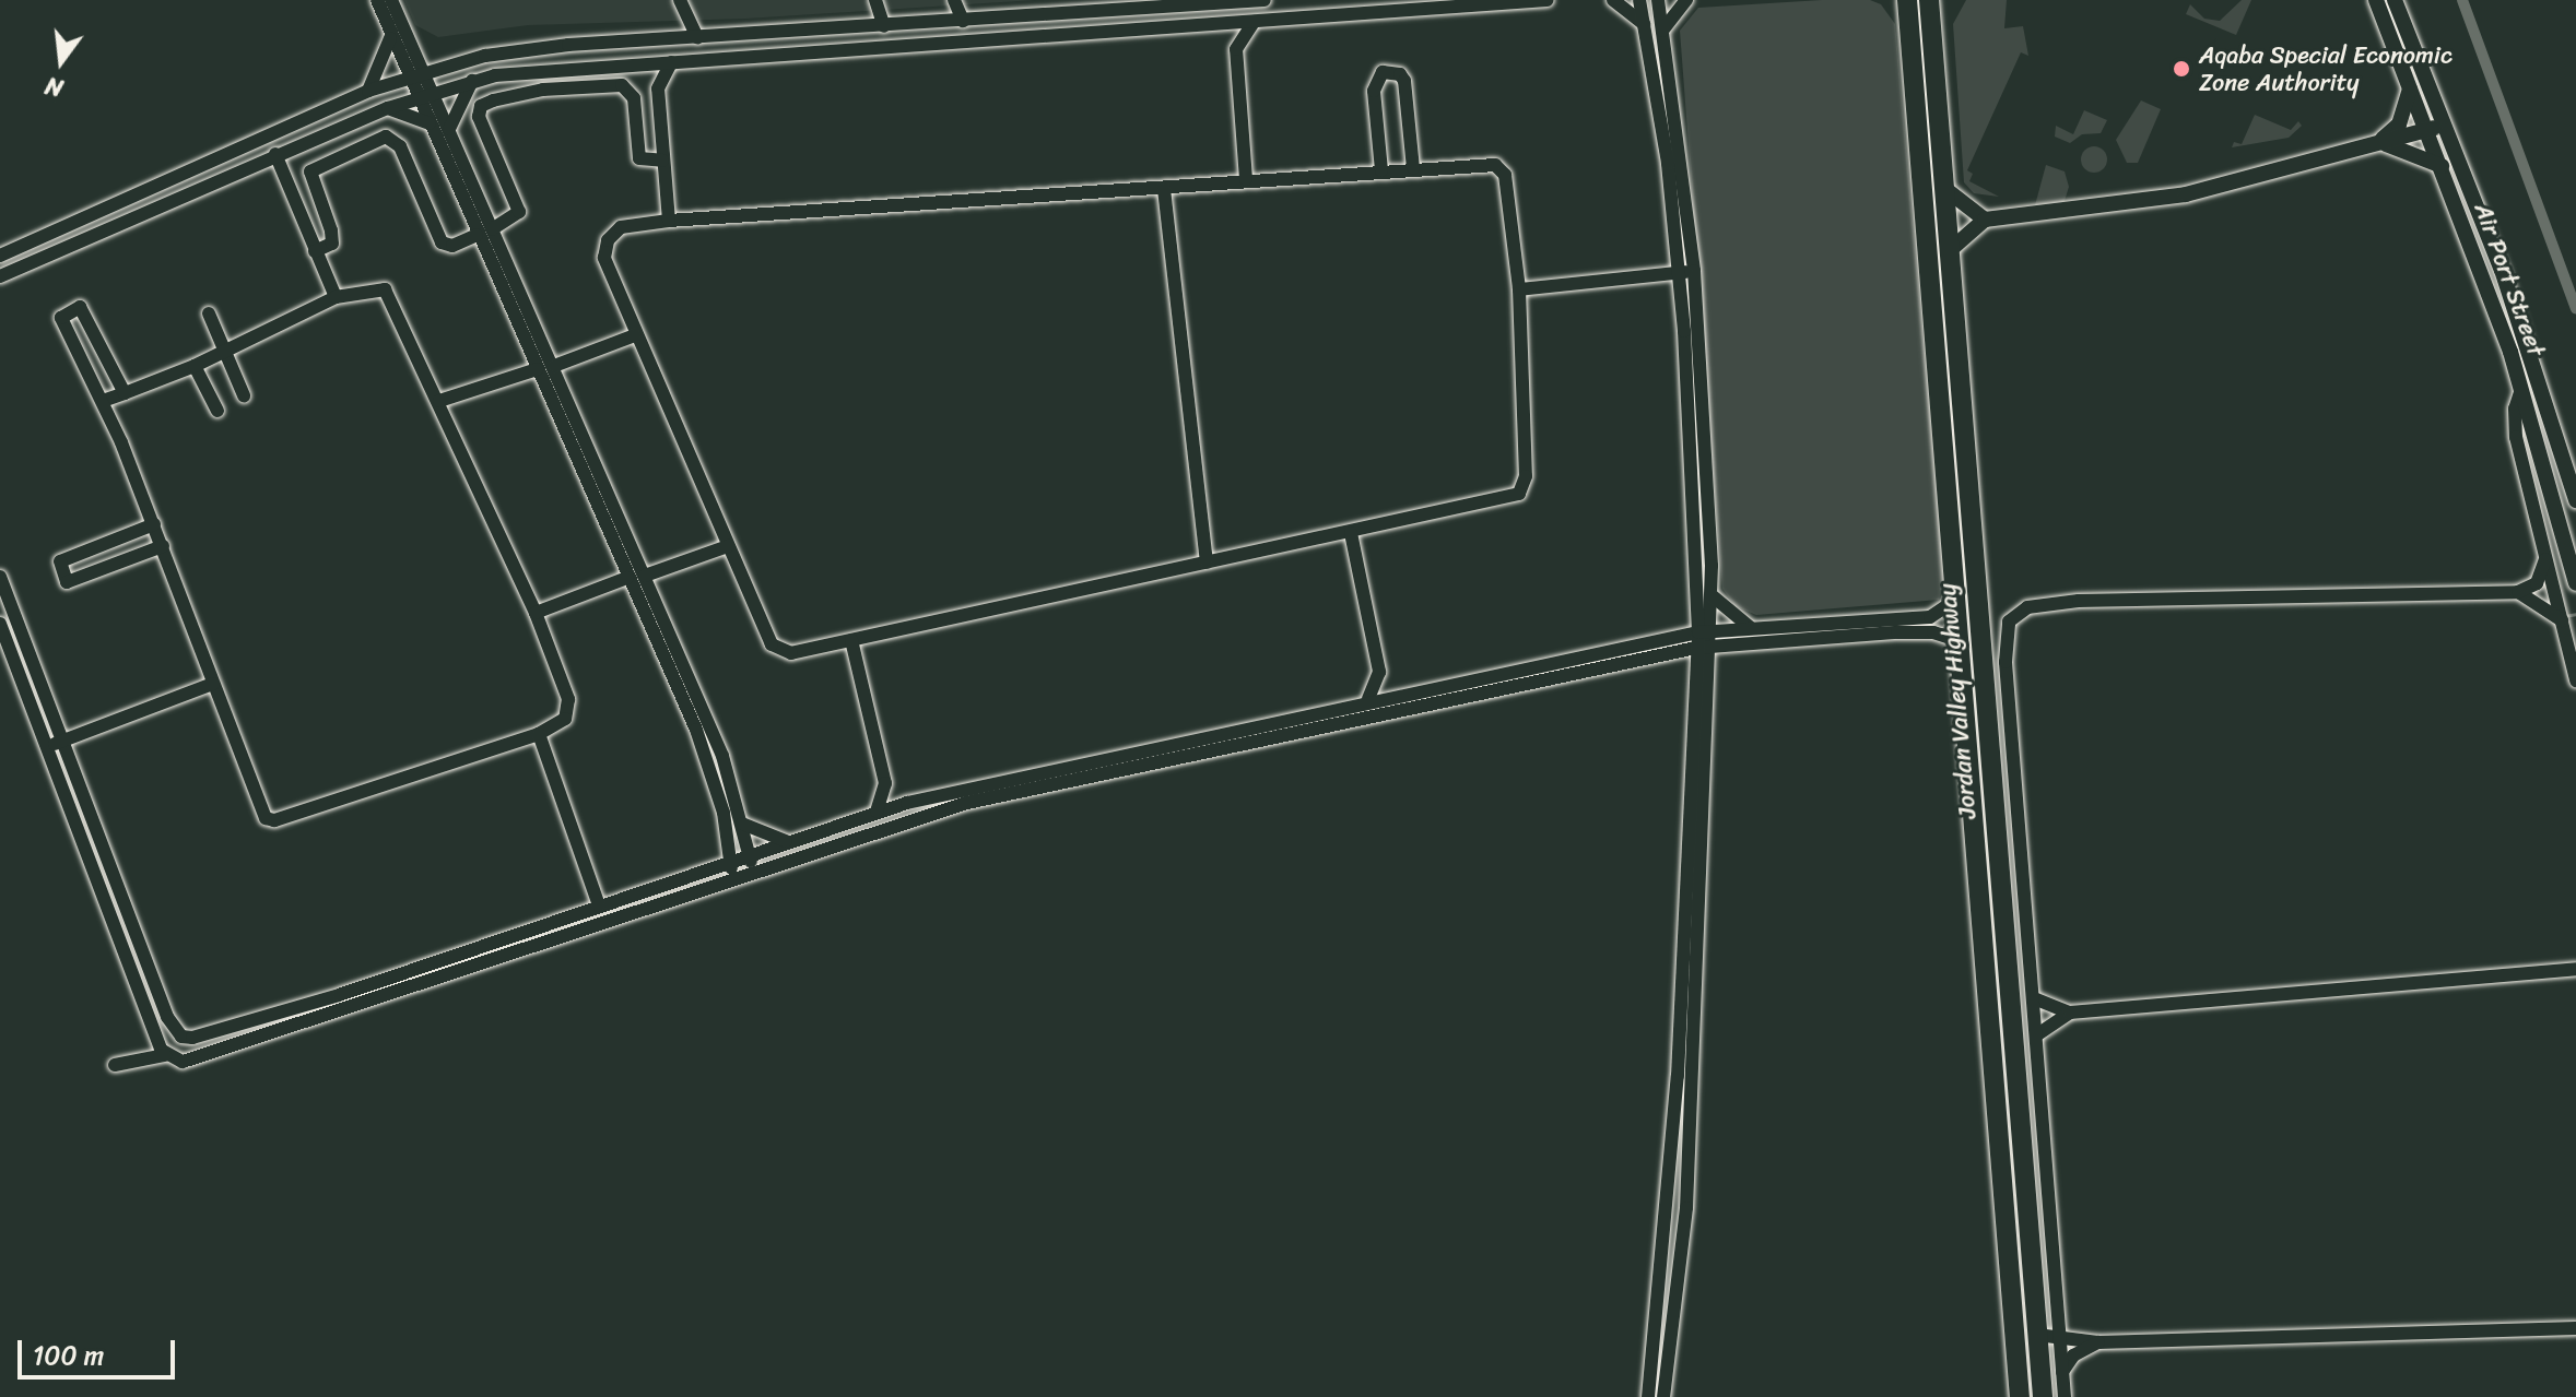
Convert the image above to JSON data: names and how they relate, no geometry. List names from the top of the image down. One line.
{"streets":{"highway":["Jordan Valley Highway"],"main road":["Air Port Street"]},"places":["Aqaba Special Economic Zone Authority"],"scale_bar":"100 m","north":"bottom"}
